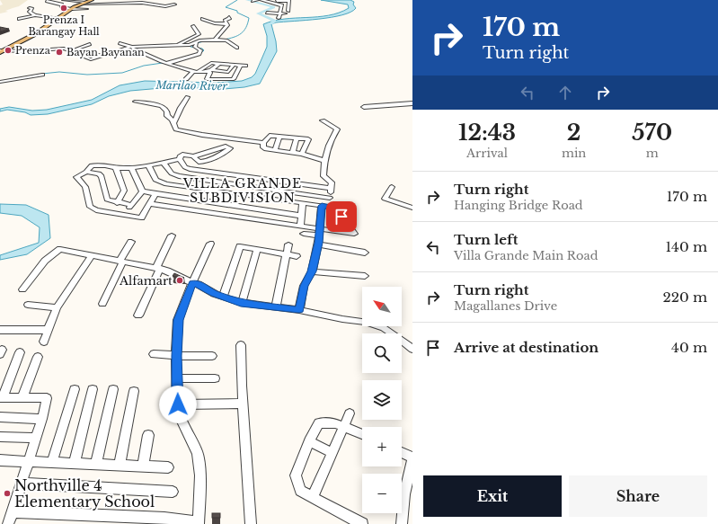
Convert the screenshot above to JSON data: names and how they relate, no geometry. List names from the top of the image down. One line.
{"districts":["VILLA GRANDE SUBDIVISION"],"water":["Marilao River"],"places":["Prenza I Barangay Hall","Prenza","Bayan Bayanan","Alfamart","Northville 4 Elementary School"],"north":"top left","page":{"turn":["170 m","Turn right"],"eta":["12:43","Arrival","2","min","570","m"],"list":[{"name":"Turn right","note":"Hanging Bridge Road","value":"170 m"},{"name":"Turn left","note":"Villa Grande Main Road","value":"140 m"},{"name":"Turn right","note":"Magallanes Drive","value":"220 m"},{"name":"Arrive at destination","value":"40 m"}],"map_buttons":["+","−"],"buttons":["Exit","Share"]}}
